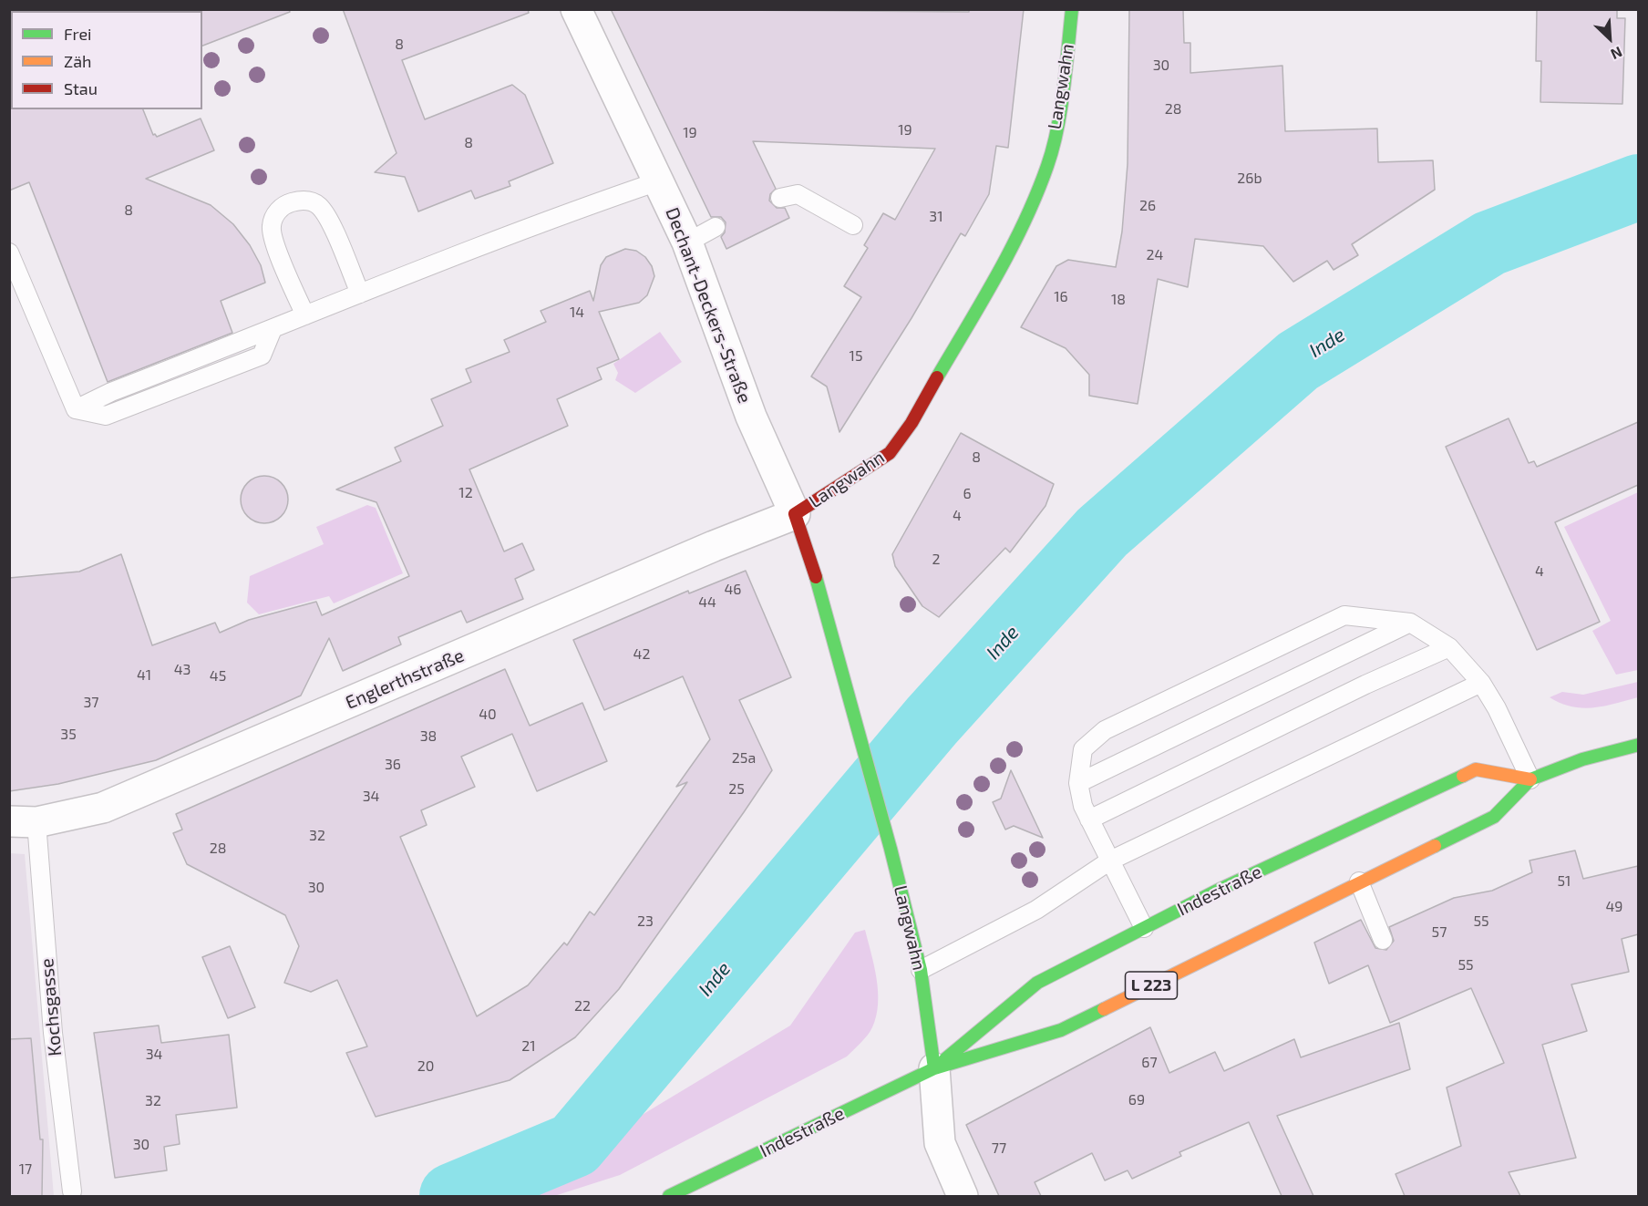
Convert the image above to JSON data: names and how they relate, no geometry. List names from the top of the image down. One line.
{"streets":{"main road":["Langwahn","Indestraße","L 223"],"street":["Dechant-Deckers-Straße","Englerthstraße"],"lane":["Kochsgasse"]},"crossings":[["Langwahn","Dechant-Deckers-Straße"],["Langwahn","Englerthstraße"],["Langwahn","Indestraße"],["Dechant-Deckers-Straße","Englerthstraße"],["Englerthstraße","Kochsgasse"]],"water":["Inde"],"house_numbers":["8","30","28","19","19","8","26b","26","8","31","24","16","18","14","15","8","12","6","4","2","4","46","44","42","43","41","45","37","40","35","38","25a","36","25","34","32","28","51","30","49","23","55","57","55","22","21","34","67","20","69","32","30","77","17"],"legend":["Frei","Zäh","Stau"],"north":"bottom right"}
